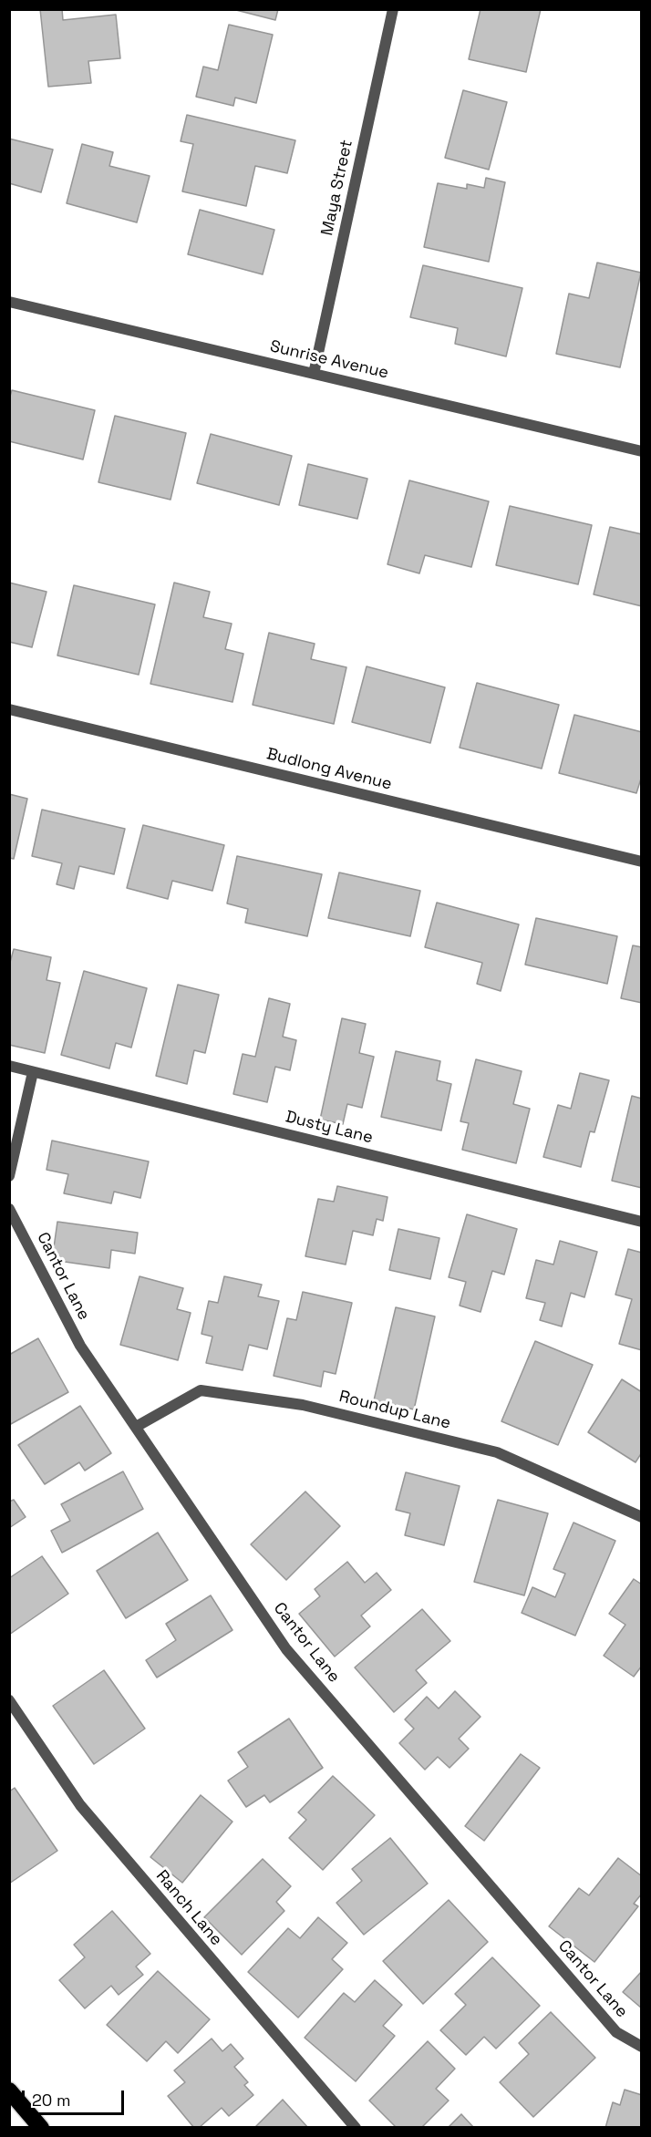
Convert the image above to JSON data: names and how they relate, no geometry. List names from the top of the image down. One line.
{"streets":{"street":["Maya Street","Sunrise Avenue","Budlong Avenue","Dusty Lane","Cantor Lane","Roundup Lane","Ranch Lane"]},"crossings":[["Maya Street","Sunrise Avenue"],["Cantor Lane","Roundup Lane"]],"scale_bar":"20 m"}
